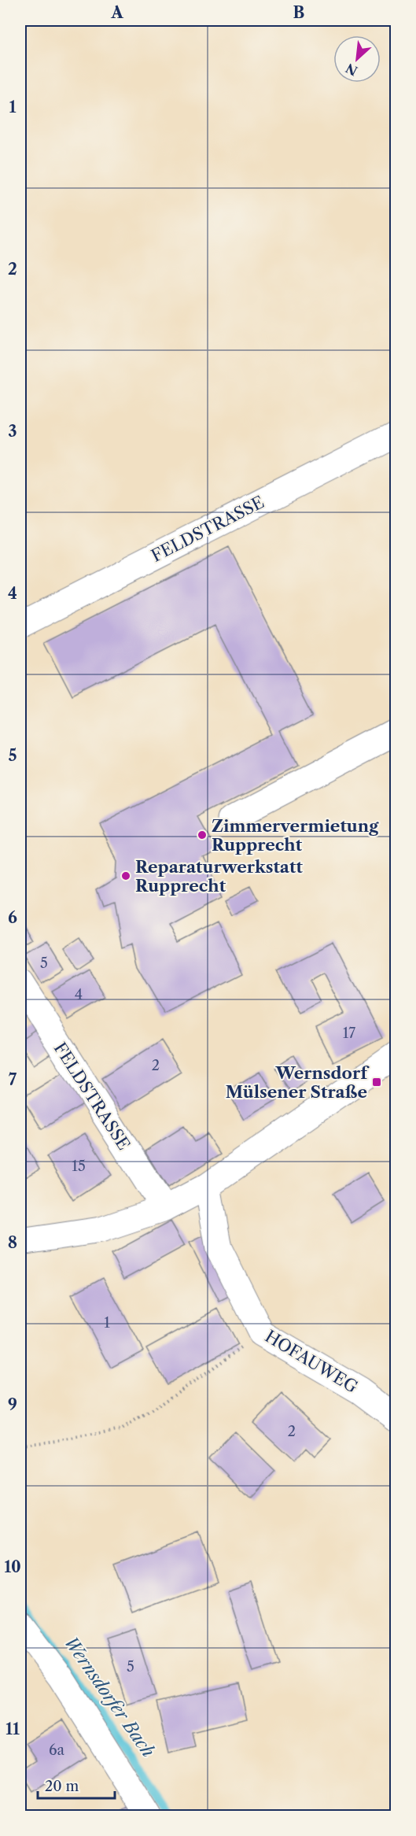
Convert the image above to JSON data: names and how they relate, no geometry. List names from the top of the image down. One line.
{"streets":{"street":["FELDSTRASSE","HOFAUWEG"]},"water":["Wernsdorfer Bach"],"places":{"other":["Zimmervermietung Rupprecht","Reparaturwerkstatt Rupprecht"],"transit":["Wernsdorf Mülsener Straße"]},"house_numbers":["5","4","17","2","15","1","2","5","6a"],"scale_bar":"20 m","north":"bottom left","grid":{"columns":["A","B"],"rows":["1","2","3","4","5","6","7","8","9","10","11"]}}
